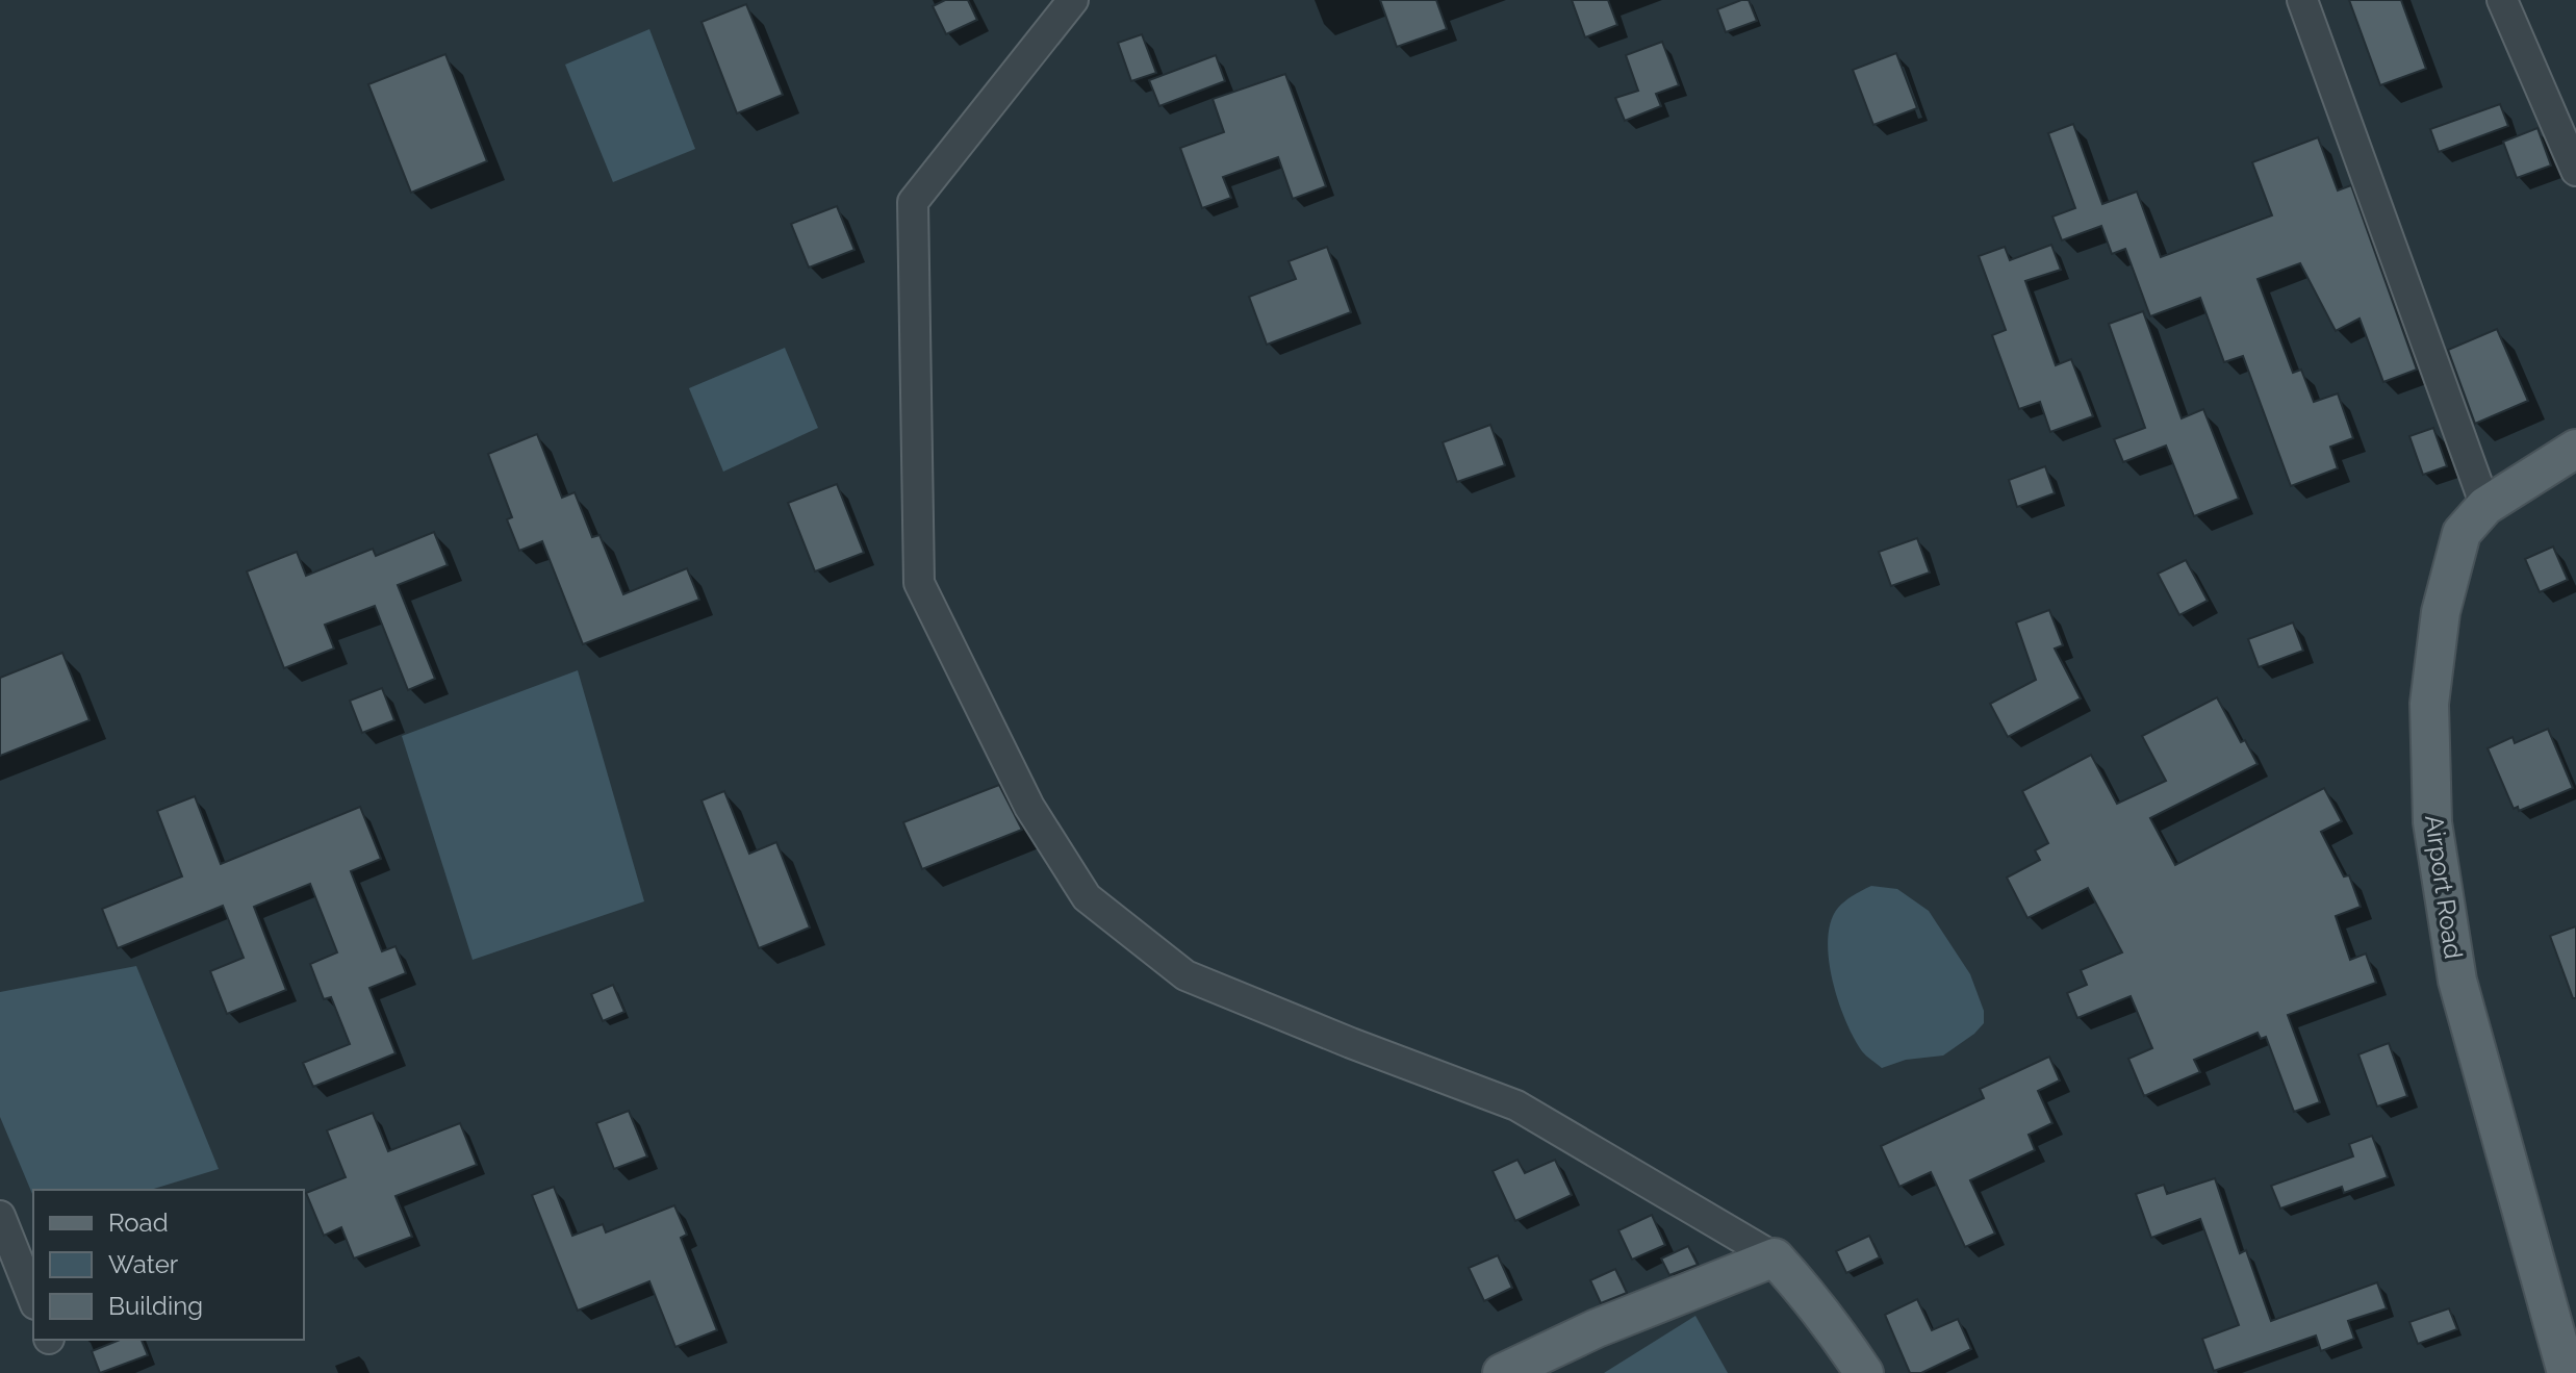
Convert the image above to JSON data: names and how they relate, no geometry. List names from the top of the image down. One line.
{"streets":{"main road":["Airport Road"]},"legend":["Road","Water","Building"]}
